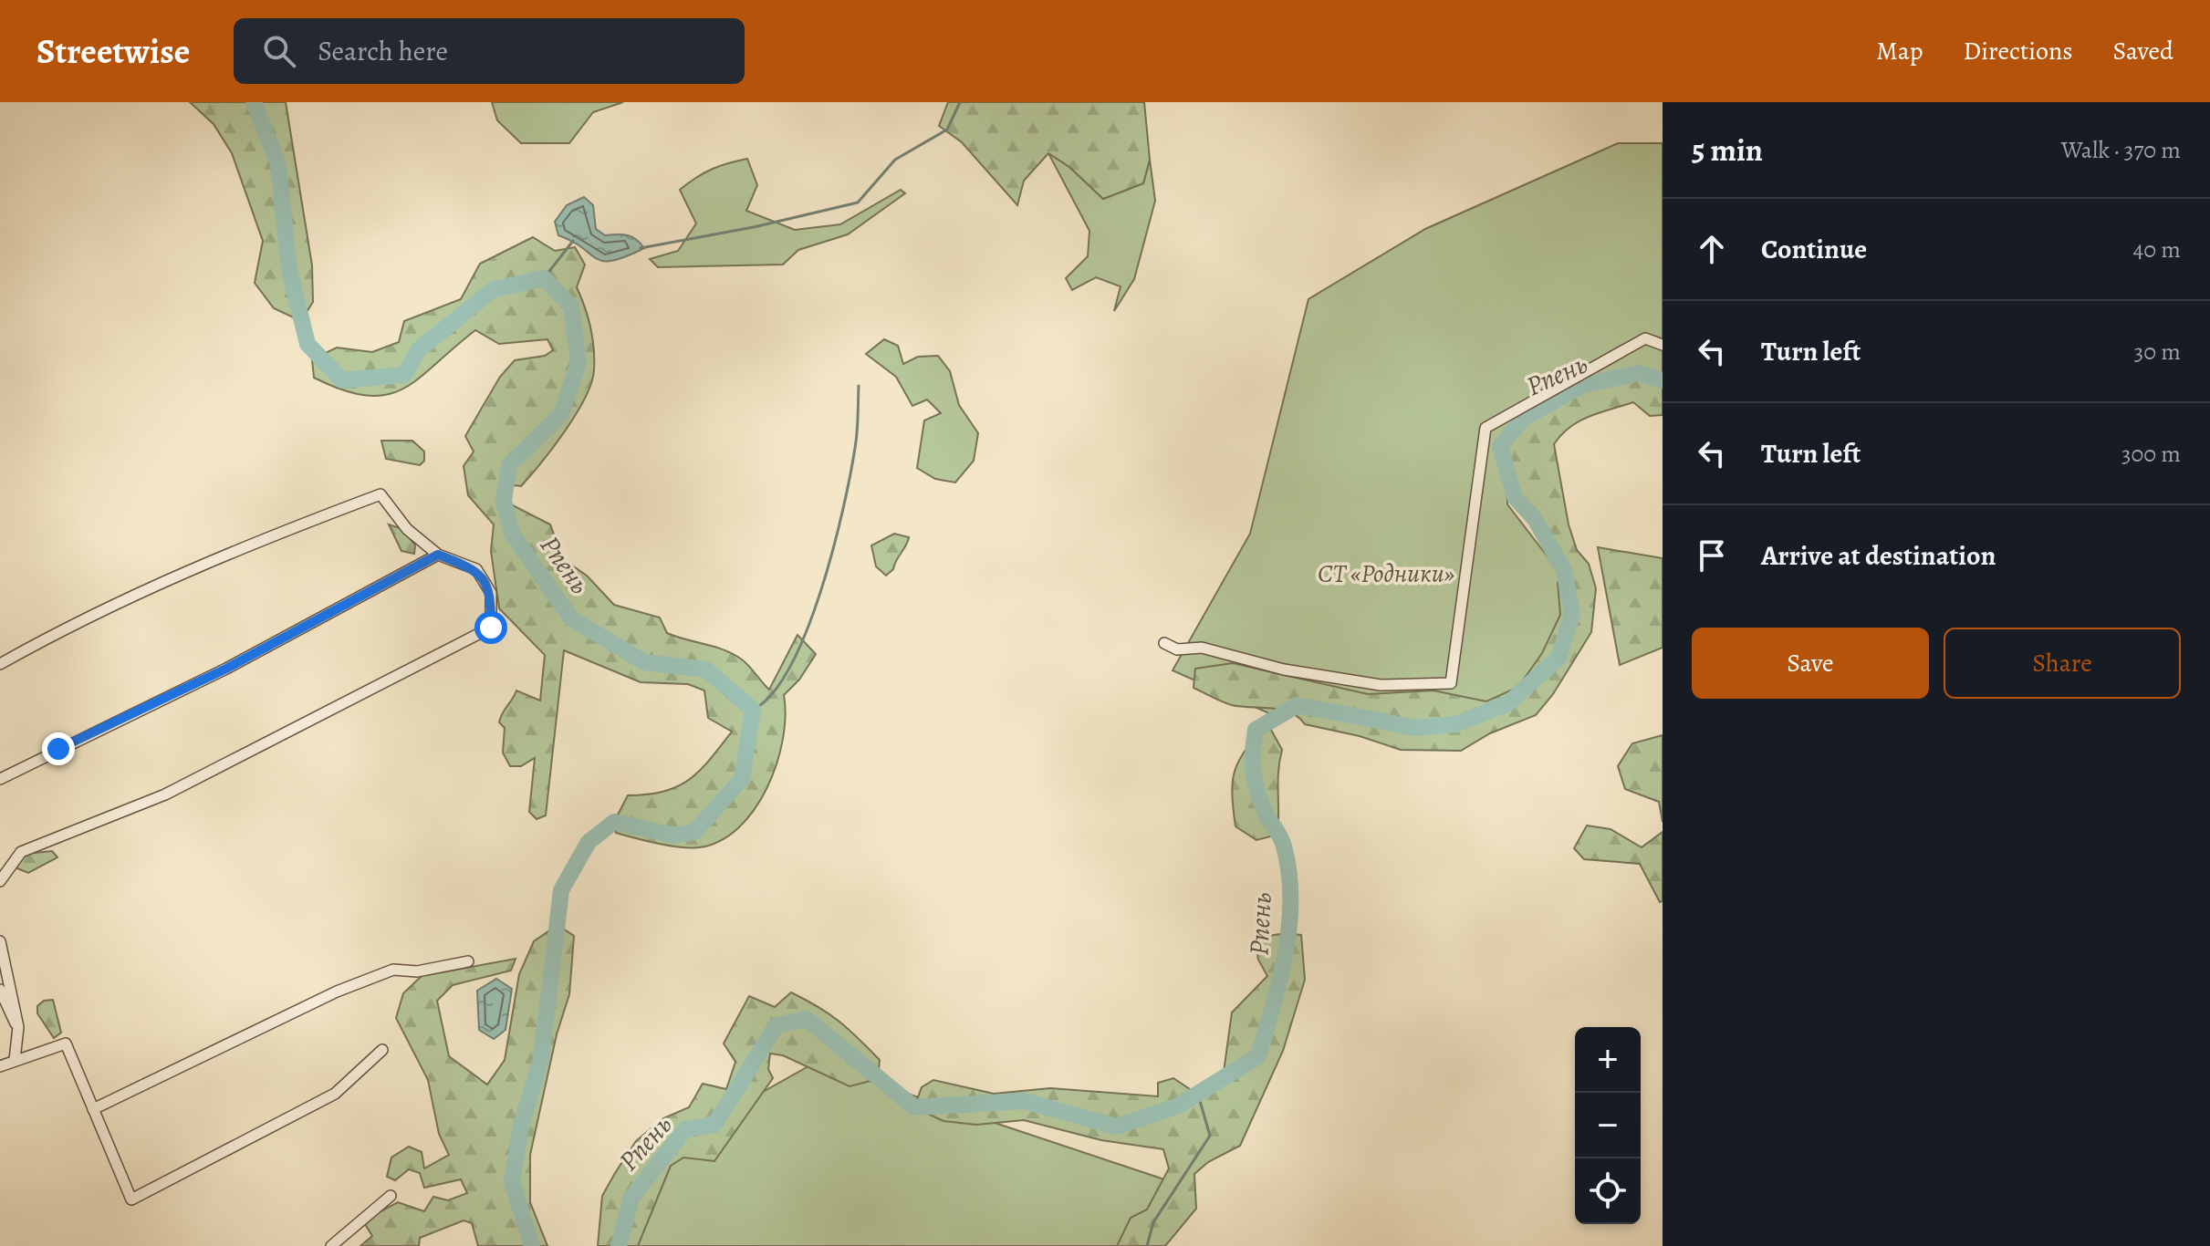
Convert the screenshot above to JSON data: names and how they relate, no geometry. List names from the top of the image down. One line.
{"water":["Рпень"],"parks":["СТ «Родники»"],"page":{"header":"Streetwise","search":"Search here","nav":["Map","Directions","Saved"],"heading":["5 min","Walk · 370 m"],"list":[["Continue","40 m"],["Turn left","30 m"],["Turn left","300 m"],"Arrive at destination"],"buttons":["Save","Share"],"map_buttons":["+","−"]}}
